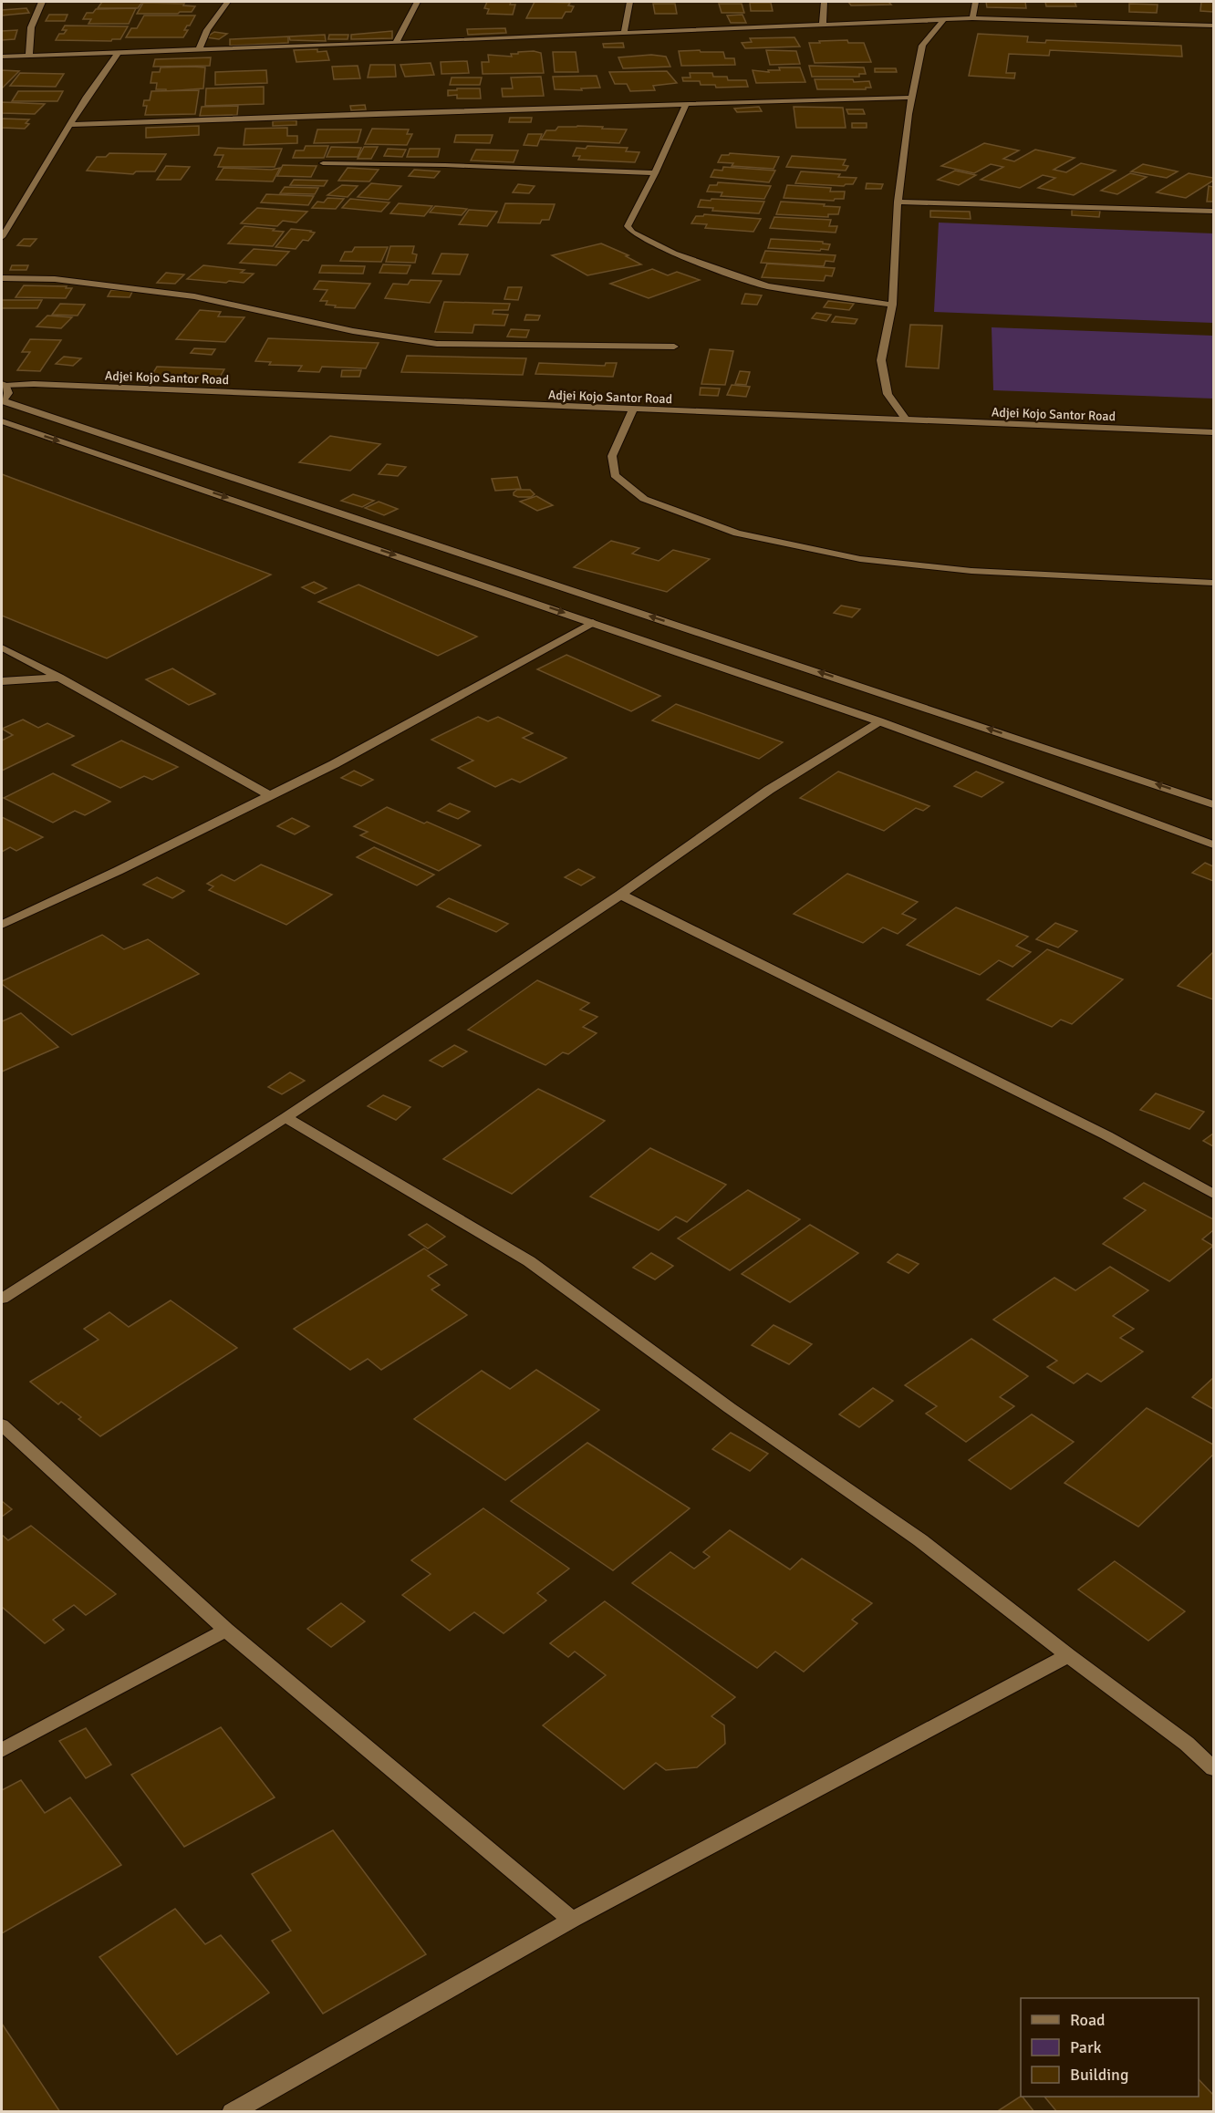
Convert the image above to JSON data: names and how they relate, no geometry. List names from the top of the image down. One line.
{"streets":{"street":["Adjei Kojo Santor Road"]},"legend":["Road","Park","Building"]}
